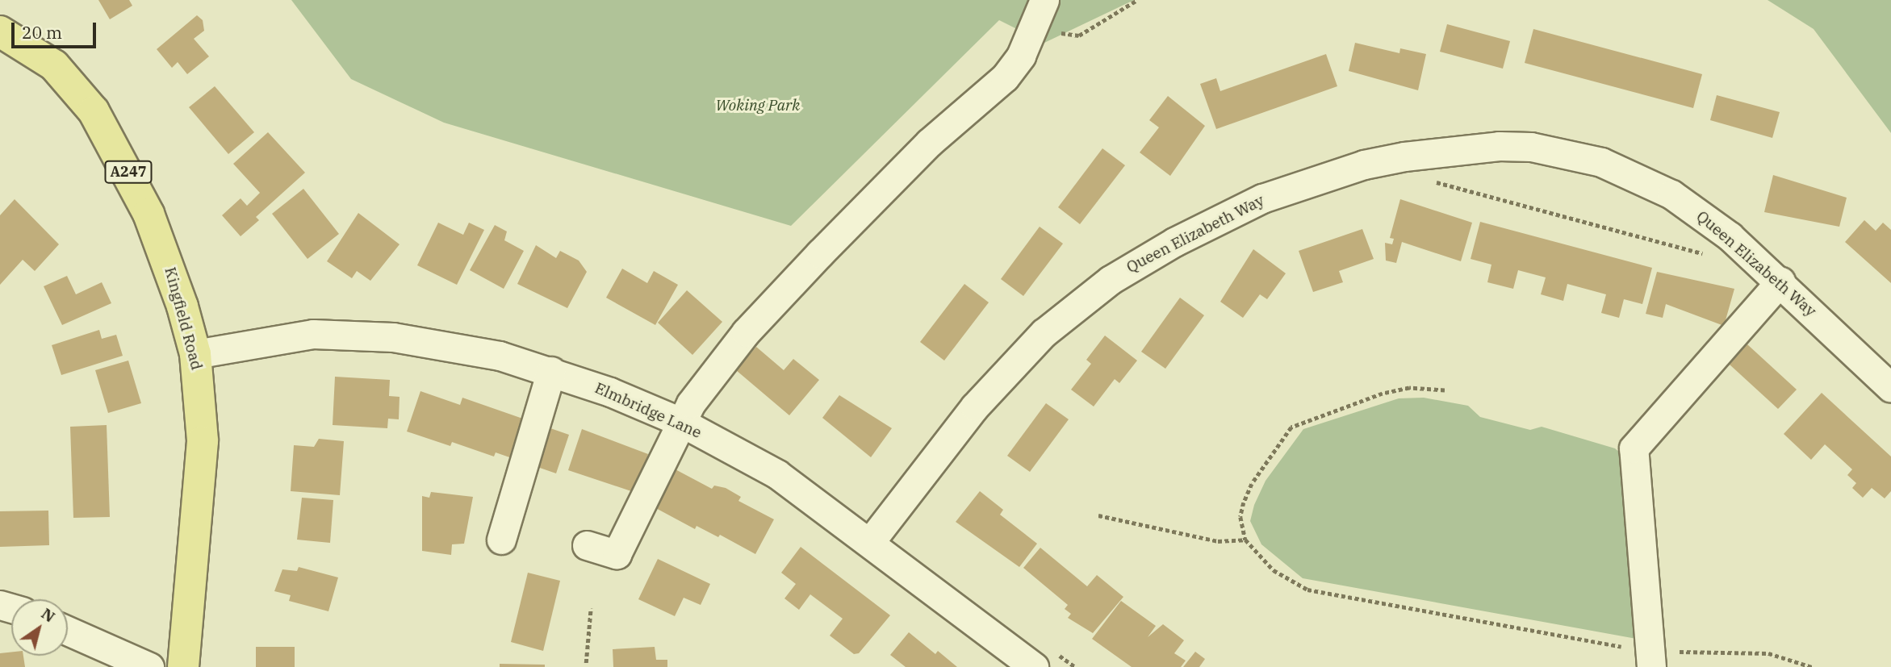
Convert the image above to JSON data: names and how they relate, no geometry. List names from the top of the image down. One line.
{"streets":{"main road":["A247","Kingfield Road"],"street":["Queen Elizabeth Way","Elmbridge Lane"]},"crossings":[["Queen Elizabeth Way","Elmbridge Lane"],["Kingfield Road","Elmbridge Lane"]],"parks":["Woking Park"],"scale_bar":"20 m","north":"top right"}
